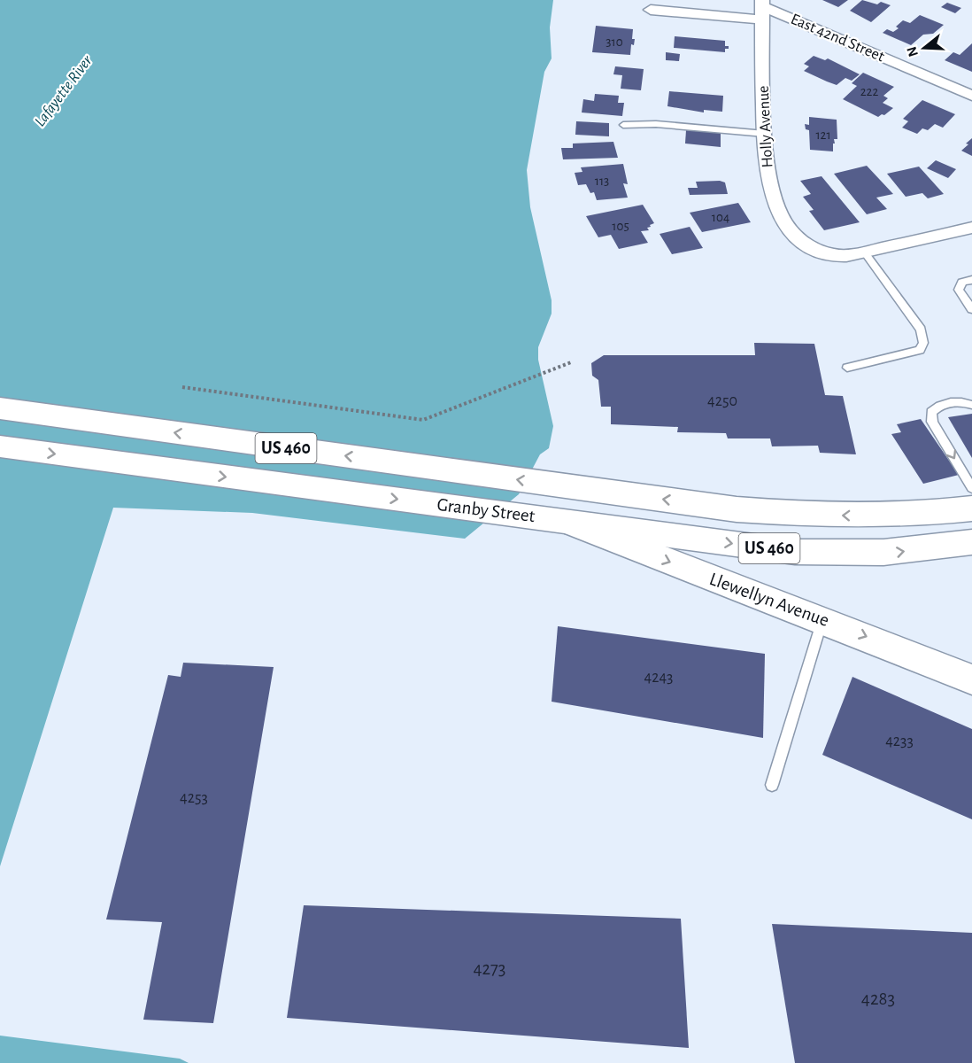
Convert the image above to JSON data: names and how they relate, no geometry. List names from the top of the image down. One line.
{"streets":{"main road":["US 460","Granby Street","Llewellyn Avenue"],"street":["East 42nd Street","Holly Avenue"]},"crossings":[["East 42nd Street","Holly Avenue"],["Granby Street","Llewellyn Avenue"]],"one_way":["Llewellyn Avenue"],"water":["Lafayette River"],"house_numbers":["310","222","121","113","104","105","4250","4243","4233","4253","4273","4283"],"north":"left"}
